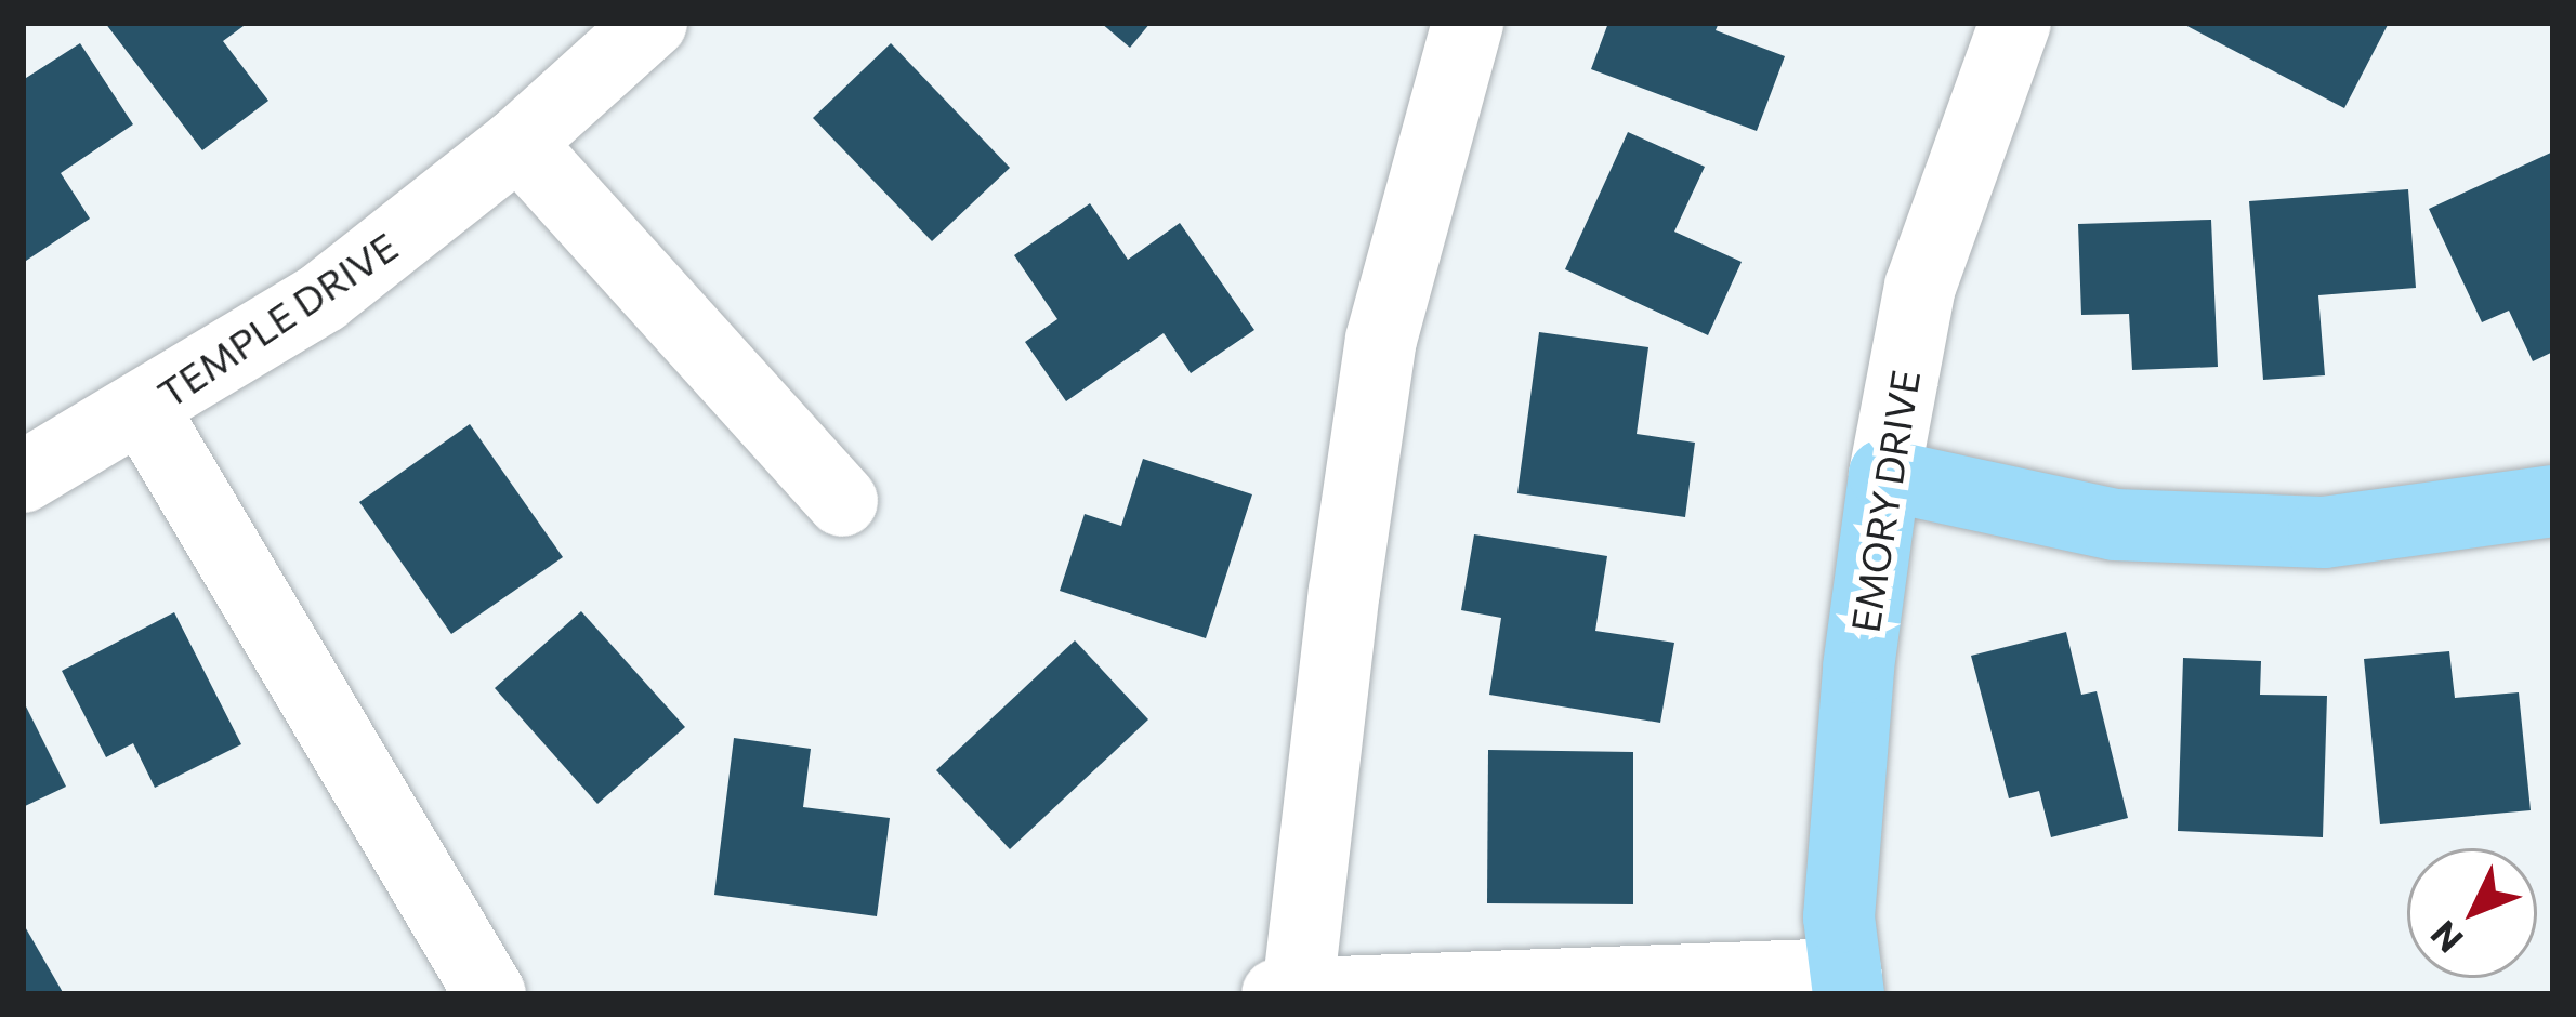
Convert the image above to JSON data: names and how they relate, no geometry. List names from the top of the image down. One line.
{"streets":{"main road":["EMORY DRIVE"],"street":["TEMPLE DRIVE"]},"north":"bottom left"}
